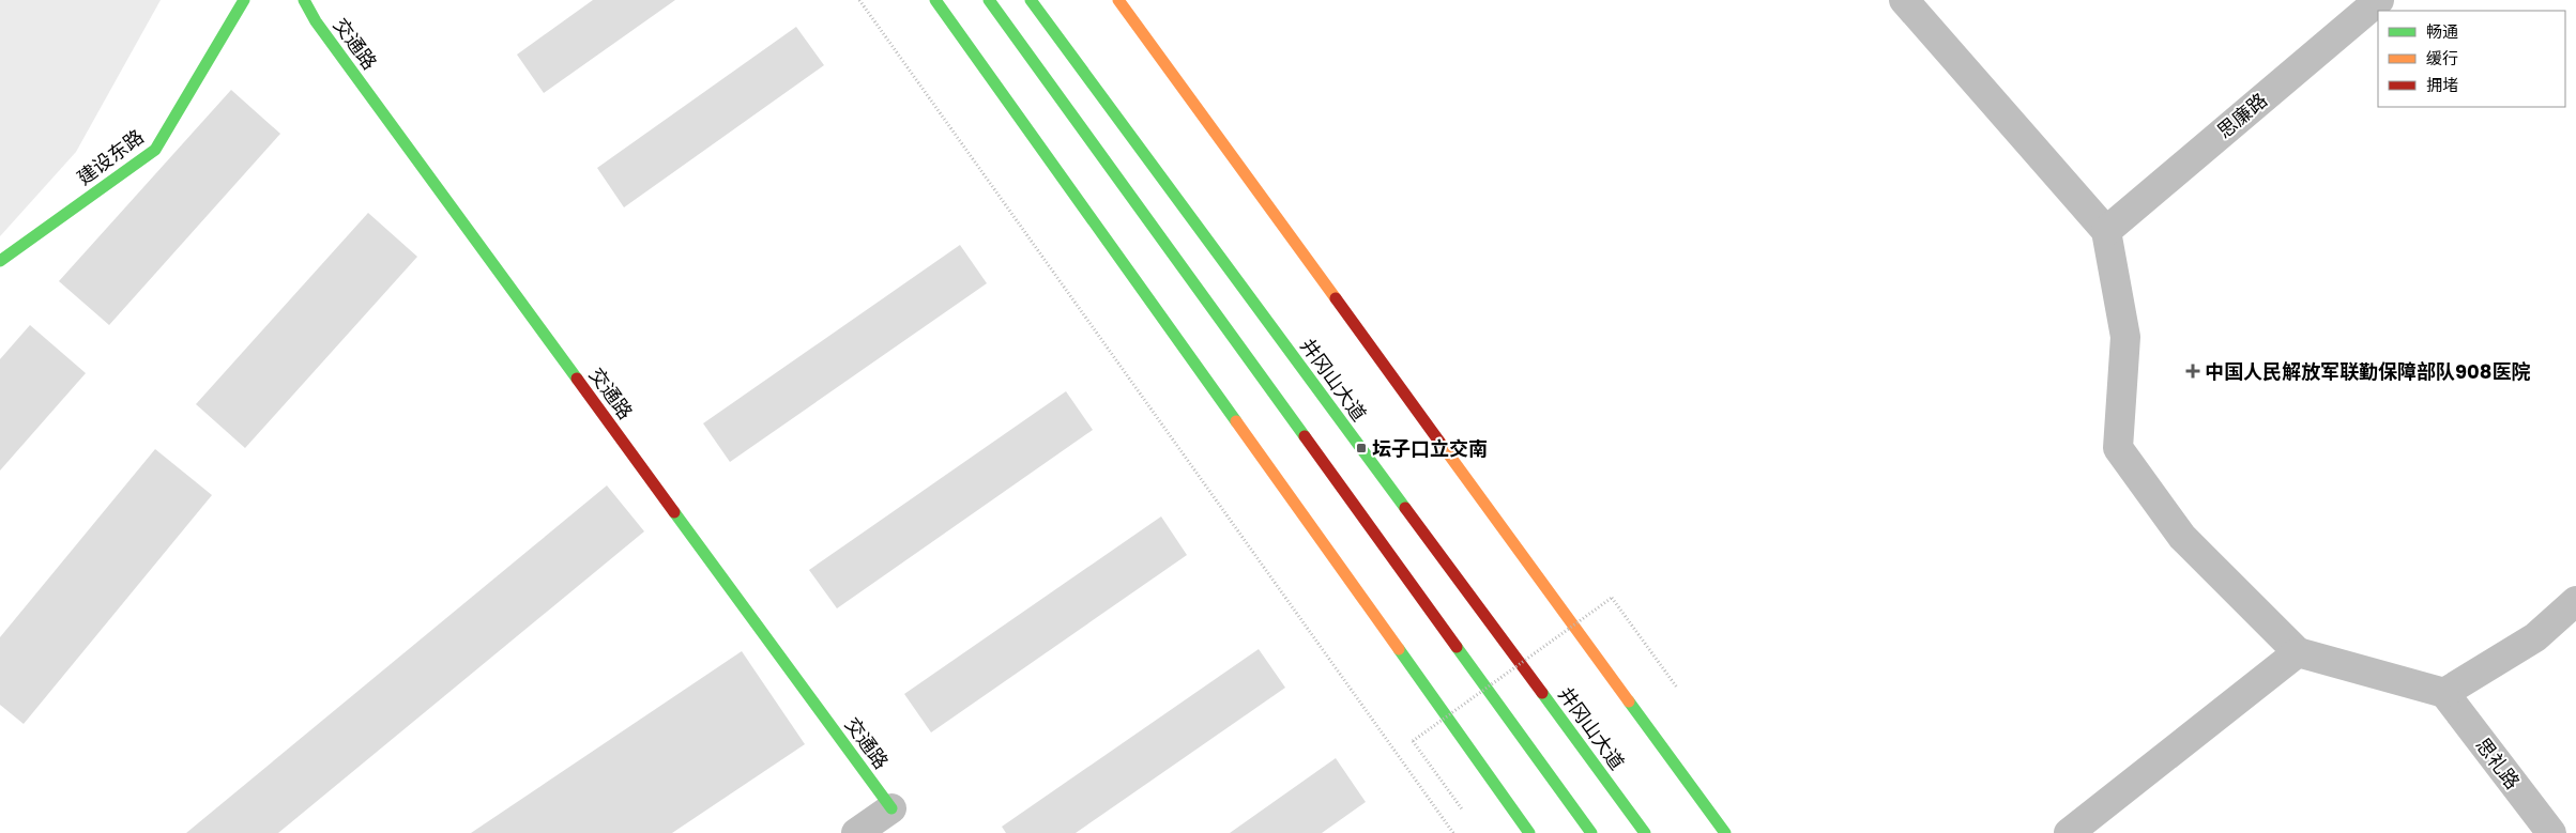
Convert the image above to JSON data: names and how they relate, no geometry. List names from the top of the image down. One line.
{"streets":{"main road":["交通路","建设东路","井冈山大道"],"street":["思廉路","思礼路"]},"places":{"health":["中国人民解放军联勤保障部队908医院"],"transit":["坛子口立交南"]},"legend":["畅通","缓行","拥堵"]}
